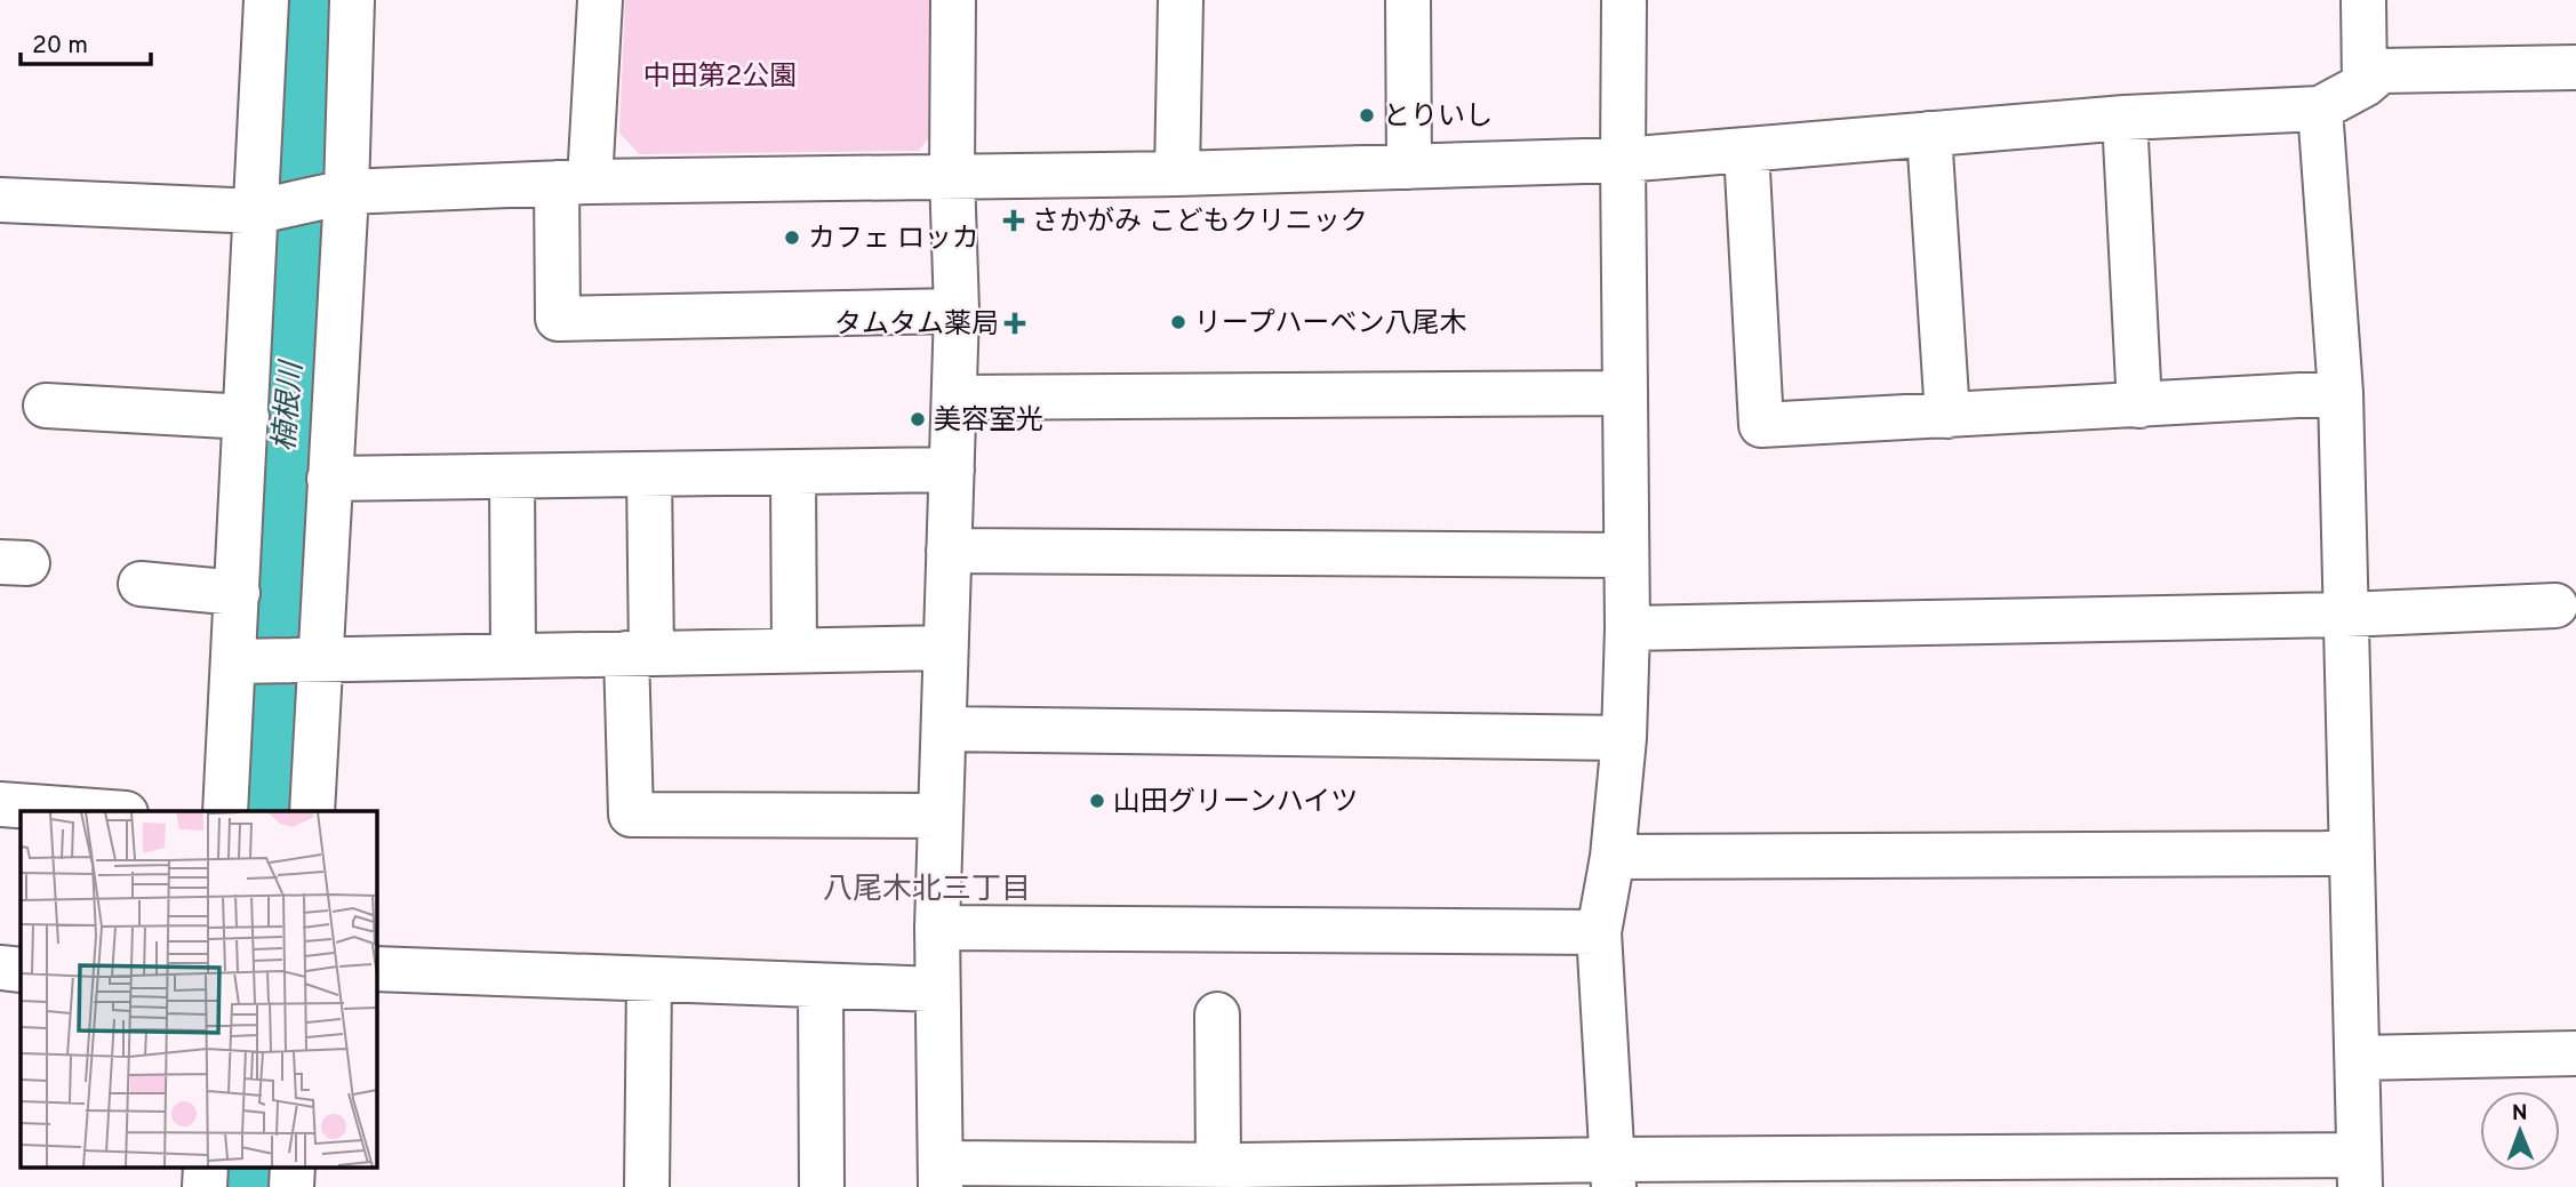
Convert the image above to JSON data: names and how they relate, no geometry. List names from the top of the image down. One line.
{"districts":["八尾木北三丁目"],"water":["楠根川"],"parks":["中田第2公園"],"places":{"other":["とりいし","カフェ ロッカ","リープハーベン八尾木","美容室光","山田グリーンハイツ"],"health":["さかがみ こどもクリニック","タムタム薬局"]},"scale_bar":"20 m","north":"top"}
